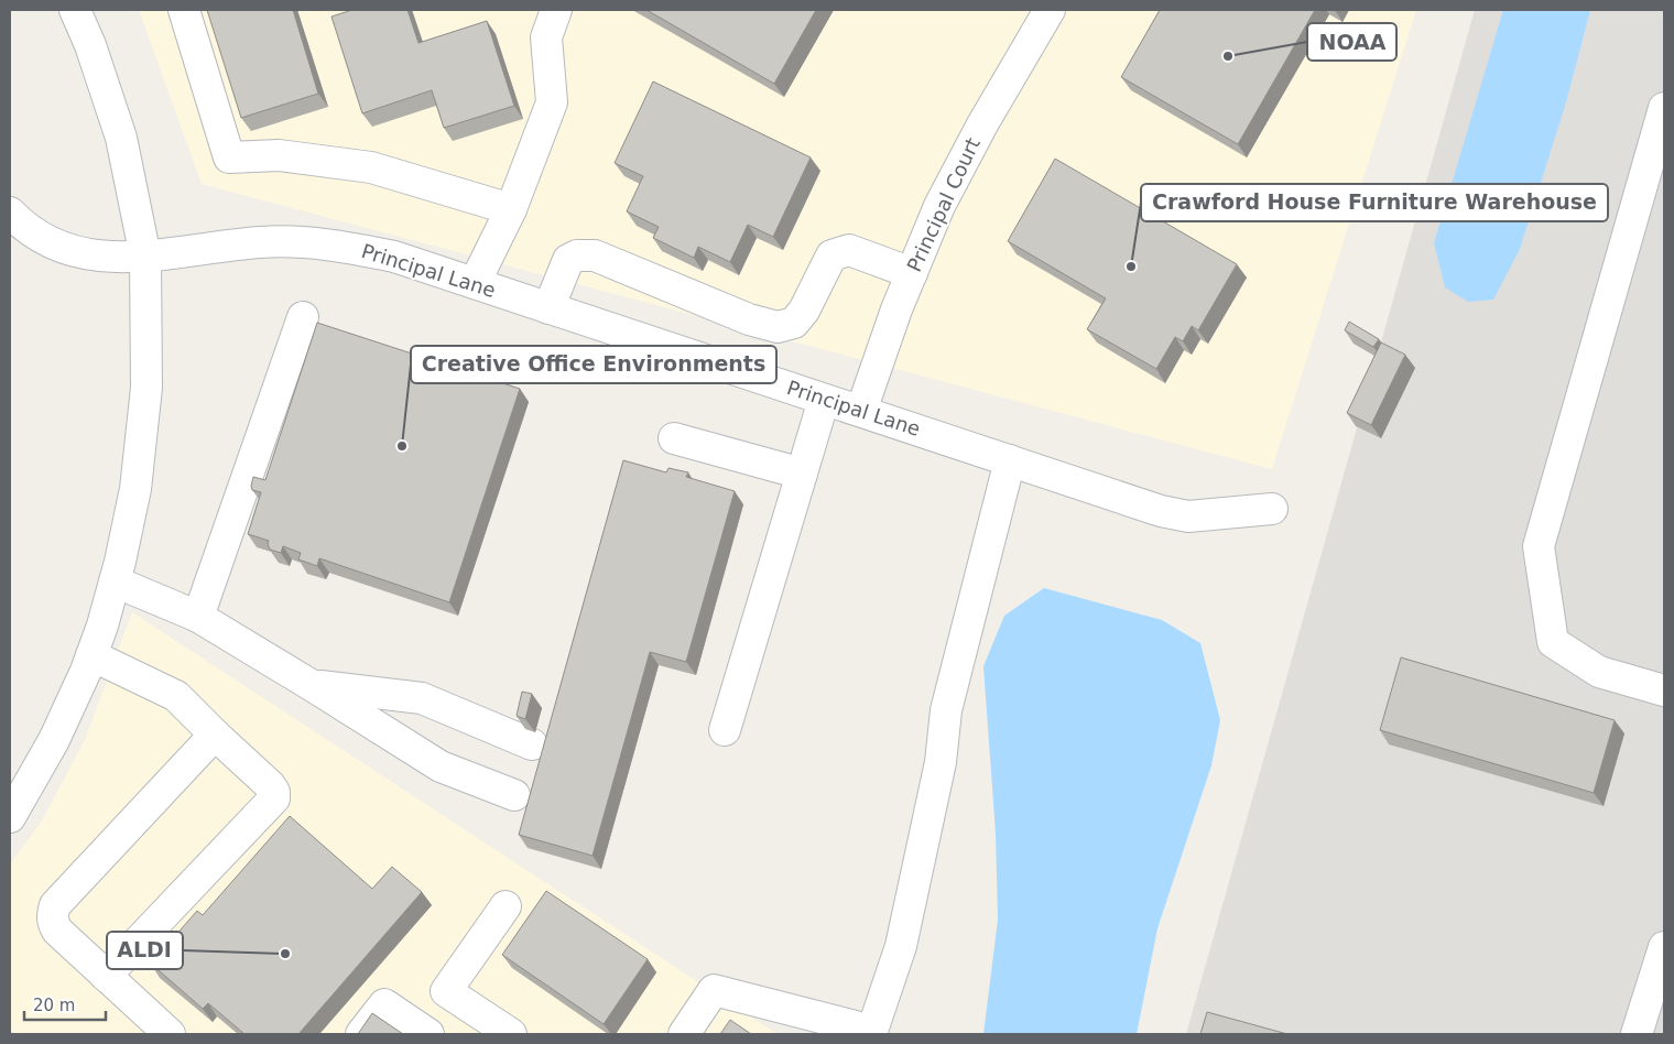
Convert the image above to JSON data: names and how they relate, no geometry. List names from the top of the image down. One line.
{"streets":{"street":["Principal Court","Principal Lane"]},"crossings":[["Principal Court","Principal Lane"]],"places":["NOAA","Crawford House Furniture Warehouse","Creative Office Environments","ALDI"],"scale_bar":"20 m"}
